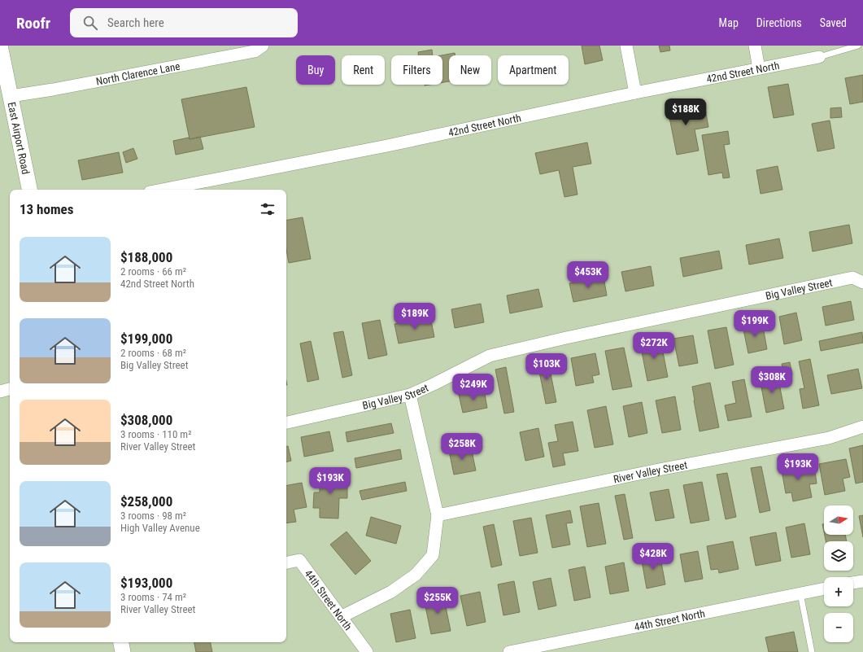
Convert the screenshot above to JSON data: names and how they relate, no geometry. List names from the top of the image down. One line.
{"streets":{"street":["42nd Street North","North Clarence Lane","East Airport Road","Big Valley Street","River Valley Street","44th Street North"]},"crossings":[["North Clarence Lane","East Airport Road"]],"north":"right","page":{"header":"Roofr","search":"Search here","nav":["Map","Directions","Saved"],"chip":["Buy","Rent","Filters","New","Apartment"],"price":["$188K","$453K","$189K","$199K","$272K","$103K","$308K","$249K","$258K","$193K","$193K","$428K","$255K"],"heading":"13 homes","list":[{"name":"$188,000","note":"2 rooms · 66 m² · 42nd Street North"},{"name":"$199,000","note":"2 rooms · 68 m² · Big Valley Street"},{"name":"$308,000","note":"3 rooms · 110 m² · River Valley Street"},{"name":"$258,000","note":"3 rooms · 98 m² · High Valley Avenue"},{"name":"$193,000","note":"3 rooms · 74 m² · River Valley Street"}],"map_buttons":["+","−"]}}
